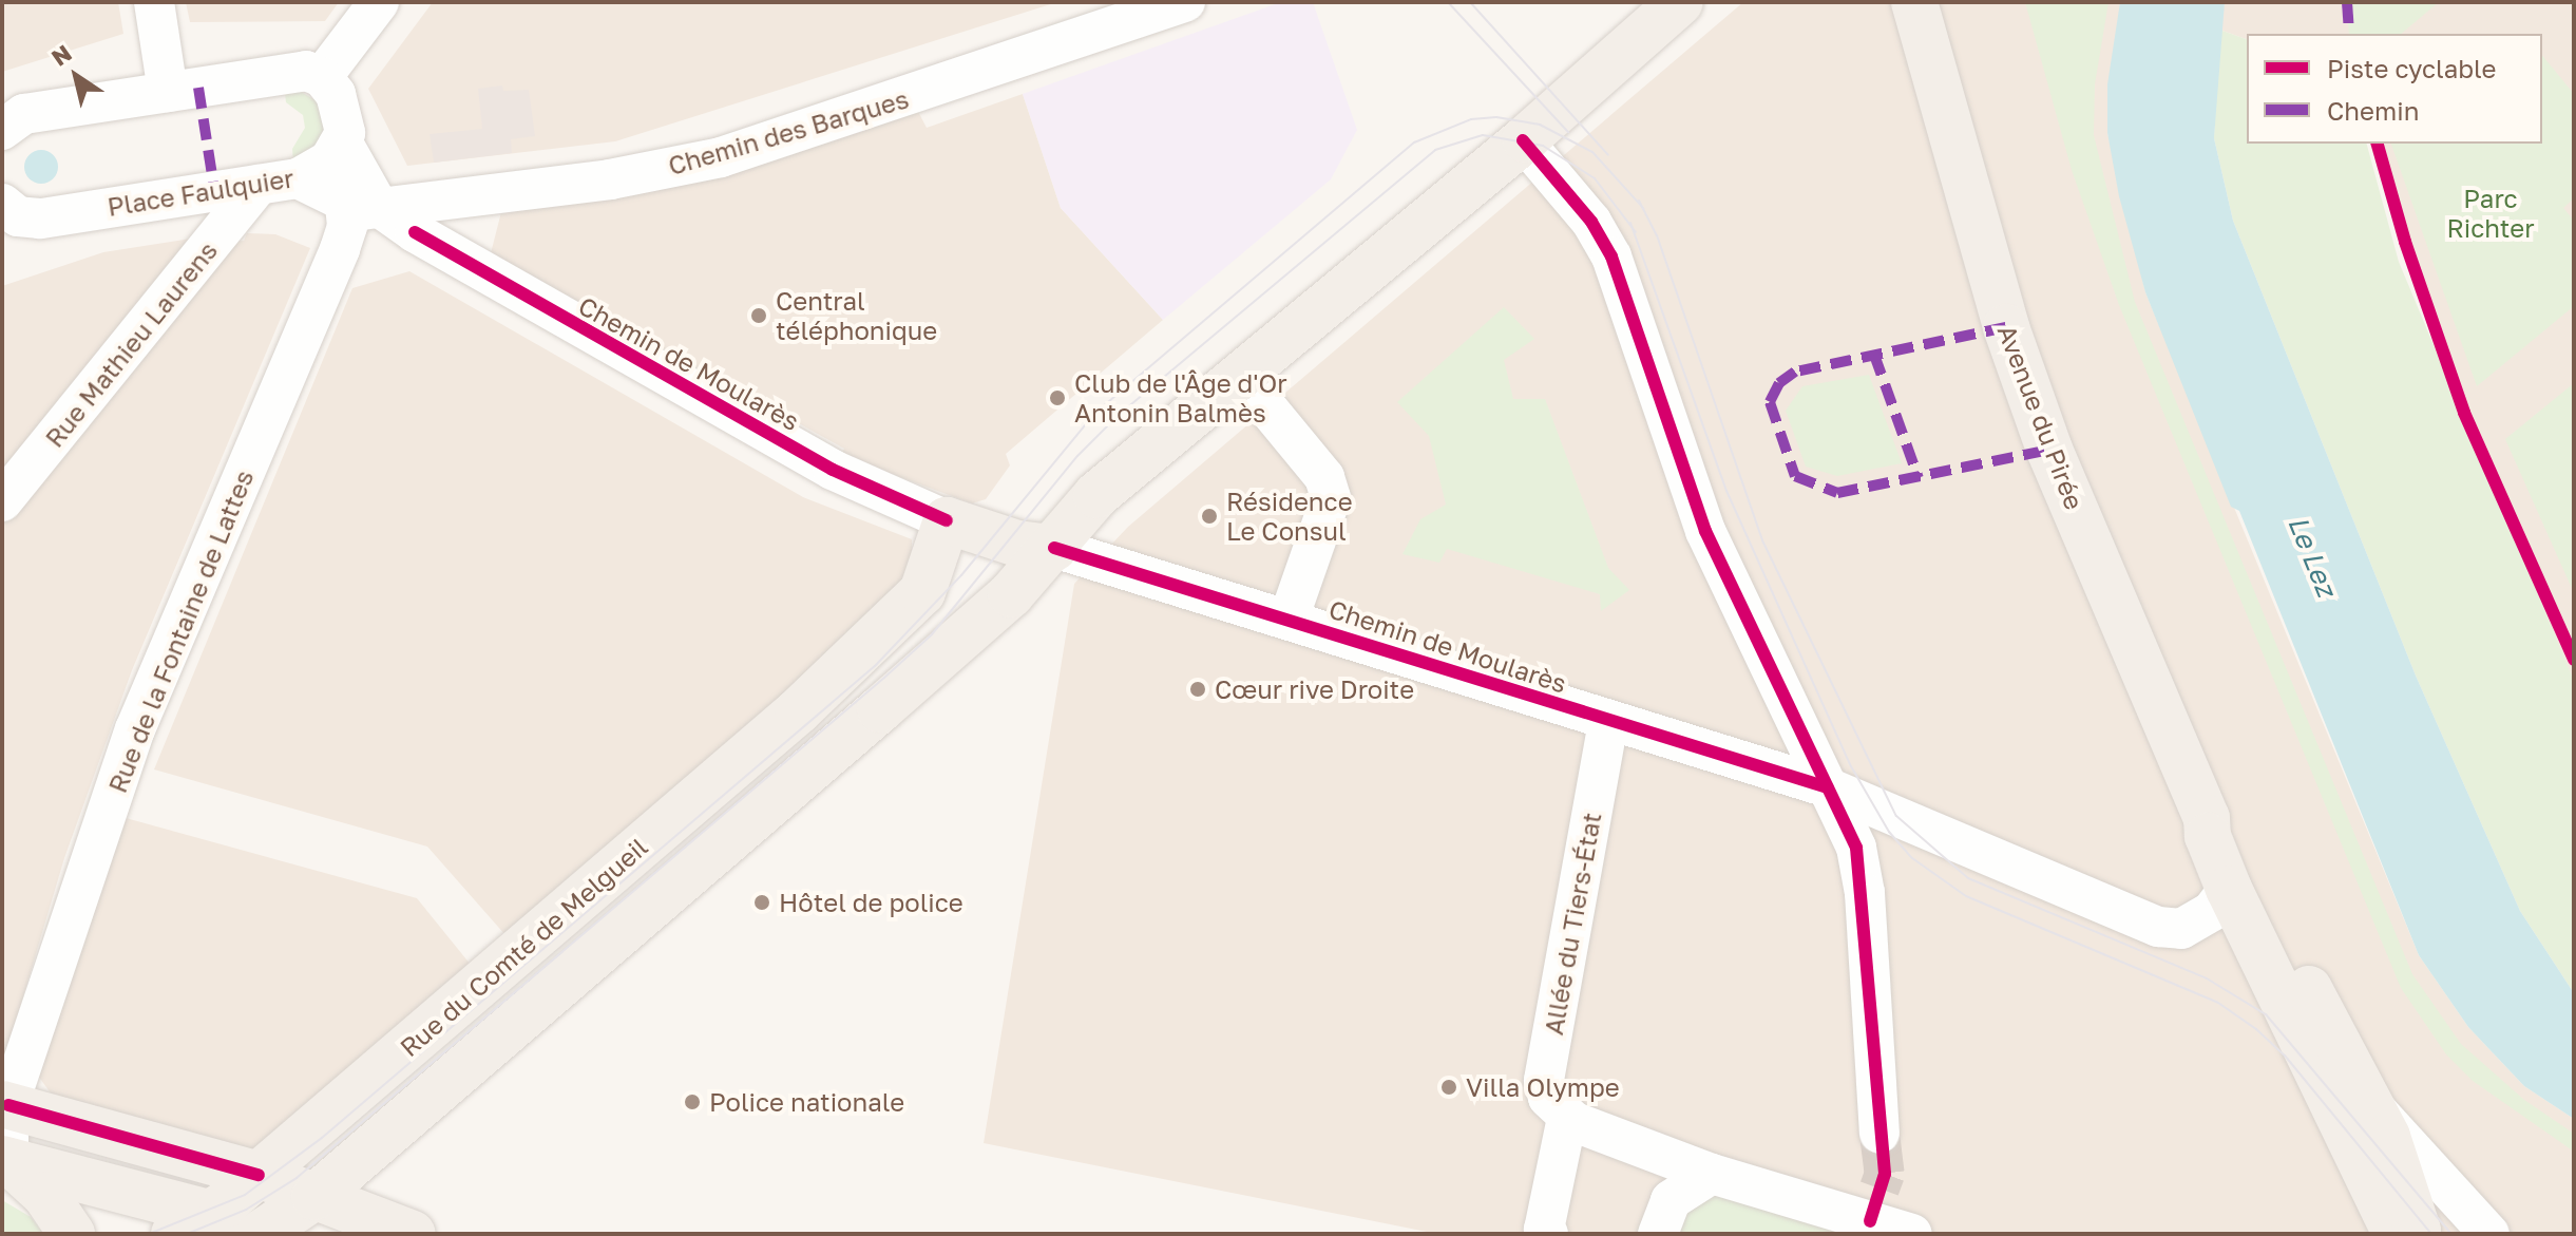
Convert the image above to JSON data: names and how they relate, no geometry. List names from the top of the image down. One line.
{"streets":{"main road":["Chemin de Moularès","Avenue du Pirée","Rue du Comté de Melgueil"],"street":["Chemin des Barques","Place Faulquier","Rue Mathieu Laurens","Rue de la Fontaine de Lattes","Allée du Tiers-État"]},"crossings":[["Chemin des Barques","Chemin de Moularès"],["Chemin des Barques","Rue de la Fontaine de Lattes"],["Place Faulquier","Rue Mathieu Laurens"],["Place Faulquier","Chemin de Moularès"],["Chemin de Moularès","Avenue du Pirée"],["Chemin de Moularès","Rue de la Fontaine de Lattes"],["Chemin de Moularès","Allée du Tiers-État"],["Chemin de Moularès","Rue du Comté de Melgueil"]],"water":["Le Lez"],"parks":["Parc Richter"],"places":["Central téléphonique","Club de l'Âge d'Or Antonin Balmès","Résidence Le Consul","Cœur rive Droite","Hôtel de police","Villa Olympe","Police nationale"],"legend":["Piste cyclable","Chemin"],"north":"top left"}
